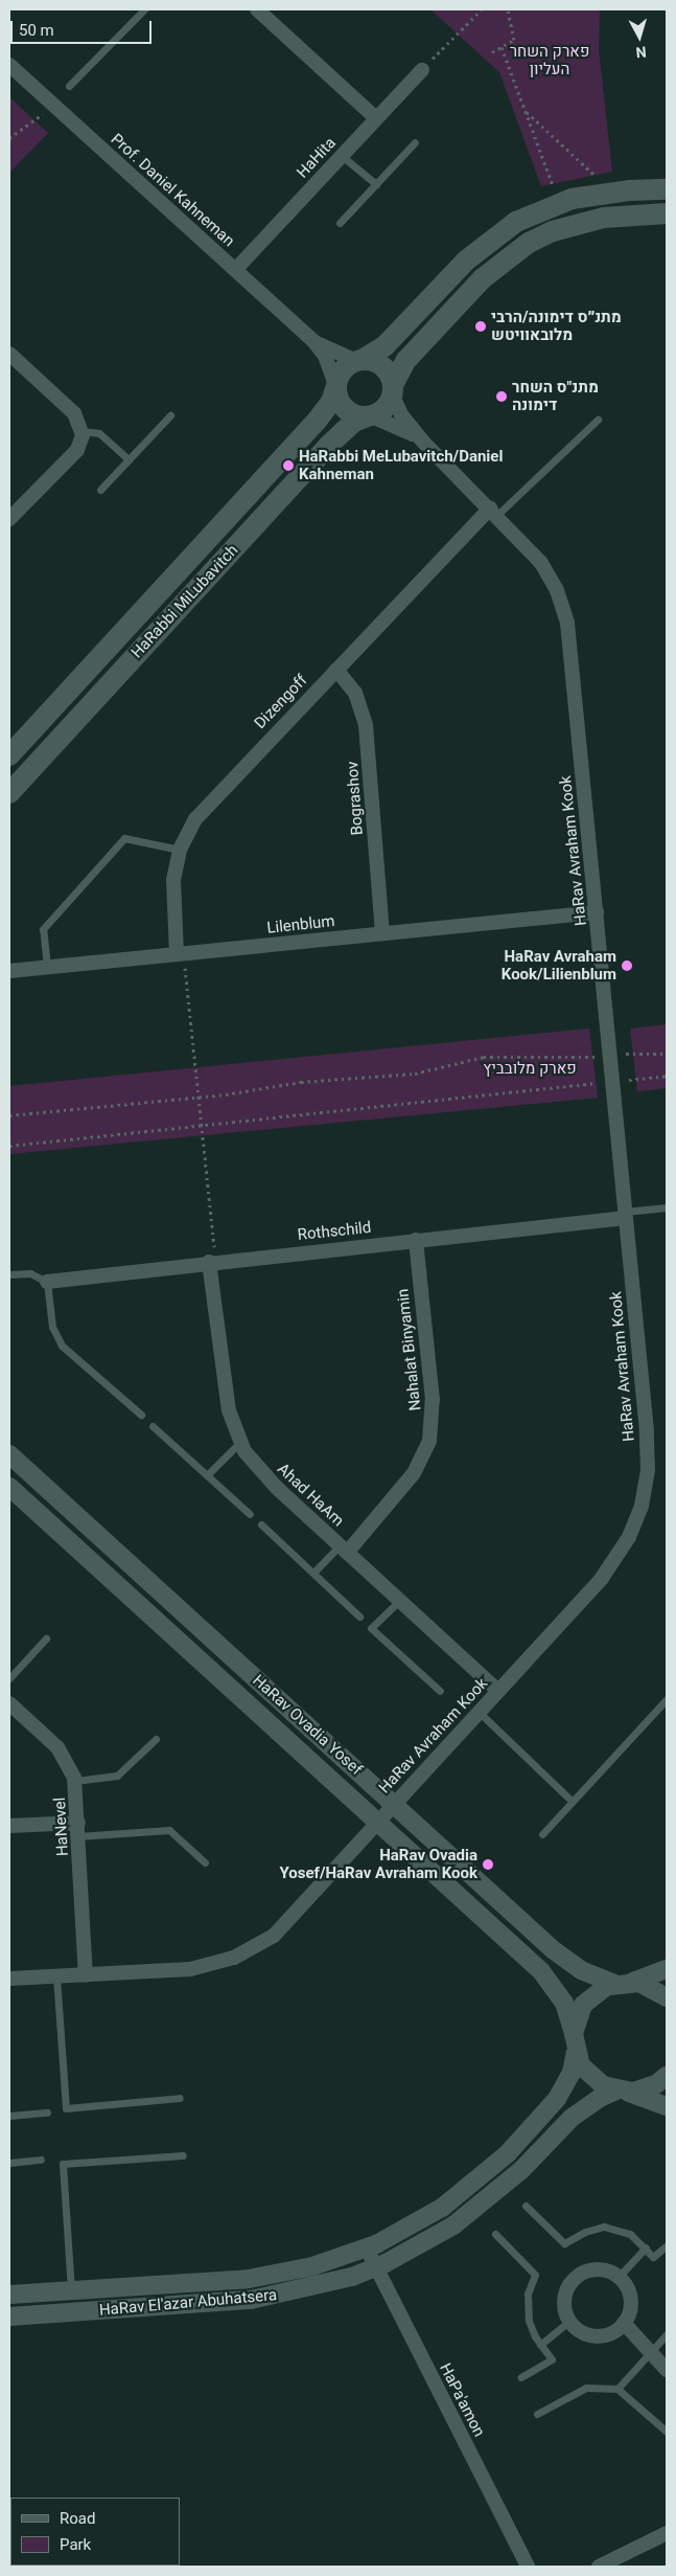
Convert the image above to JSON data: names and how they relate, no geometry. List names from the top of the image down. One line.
{"streets":{"main road":["HaRabbi MiLubavitch"],"street":["HaHita","Prof. Daniel Kahneman","Dizengoff","Bograshov","HaRav Avraham Kook","Lilenblum","Rothschild","Nahalat Binyamin","Ahad HaAm","HaRav Ovadia Yosef","HaNevel","HaRav El'azar Abuhatsera","HaPa'amon"]},"crossings":[["HaHita","Prof. Daniel Kahneman"],["HaRabbi MiLubavitch","HaRav Avraham Kook"],["Dizengoff","Bograshov"],["Dizengoff","HaRav Avraham Kook"],["Dizengoff","Lilenblum"],["Bograshov","Lilenblum"],["HaRav Avraham Kook","Lilenblum"],["HaRav Avraham Kook","Rothschild"],["HaRav Avraham Kook","Ahad HaAm"],["HaRav Avraham Kook","HaRav Ovadia Yosef"],["HaRav Avraham Kook","HaNevel"],["Rothschild","Nahalat Binyamin"],["Rothschild","Ahad HaAm"],["Nahalat Binyamin","Ahad HaAm"],["HaRav Ovadia Yosef","HaRav El'azar Abuhatsera"],["HaRav El'azar Abuhatsera","HaPa'amon"]],"parks":["פארק השחר העליון","פארק מלובביץ"],"places":["מתנ״ס דימונה/הרבי מלובאוויטש","מתנ\"ס השחר דימונה","HaRabbi MeLubavitch/Daniel Kahneman","HaRav Avraham Kook/Lilienblum","HaRav Ovadia Yosef/HaRav Avraham Kook"],"legend":["Road","Park"],"scale_bar":"50 m","north":"bottom"}
